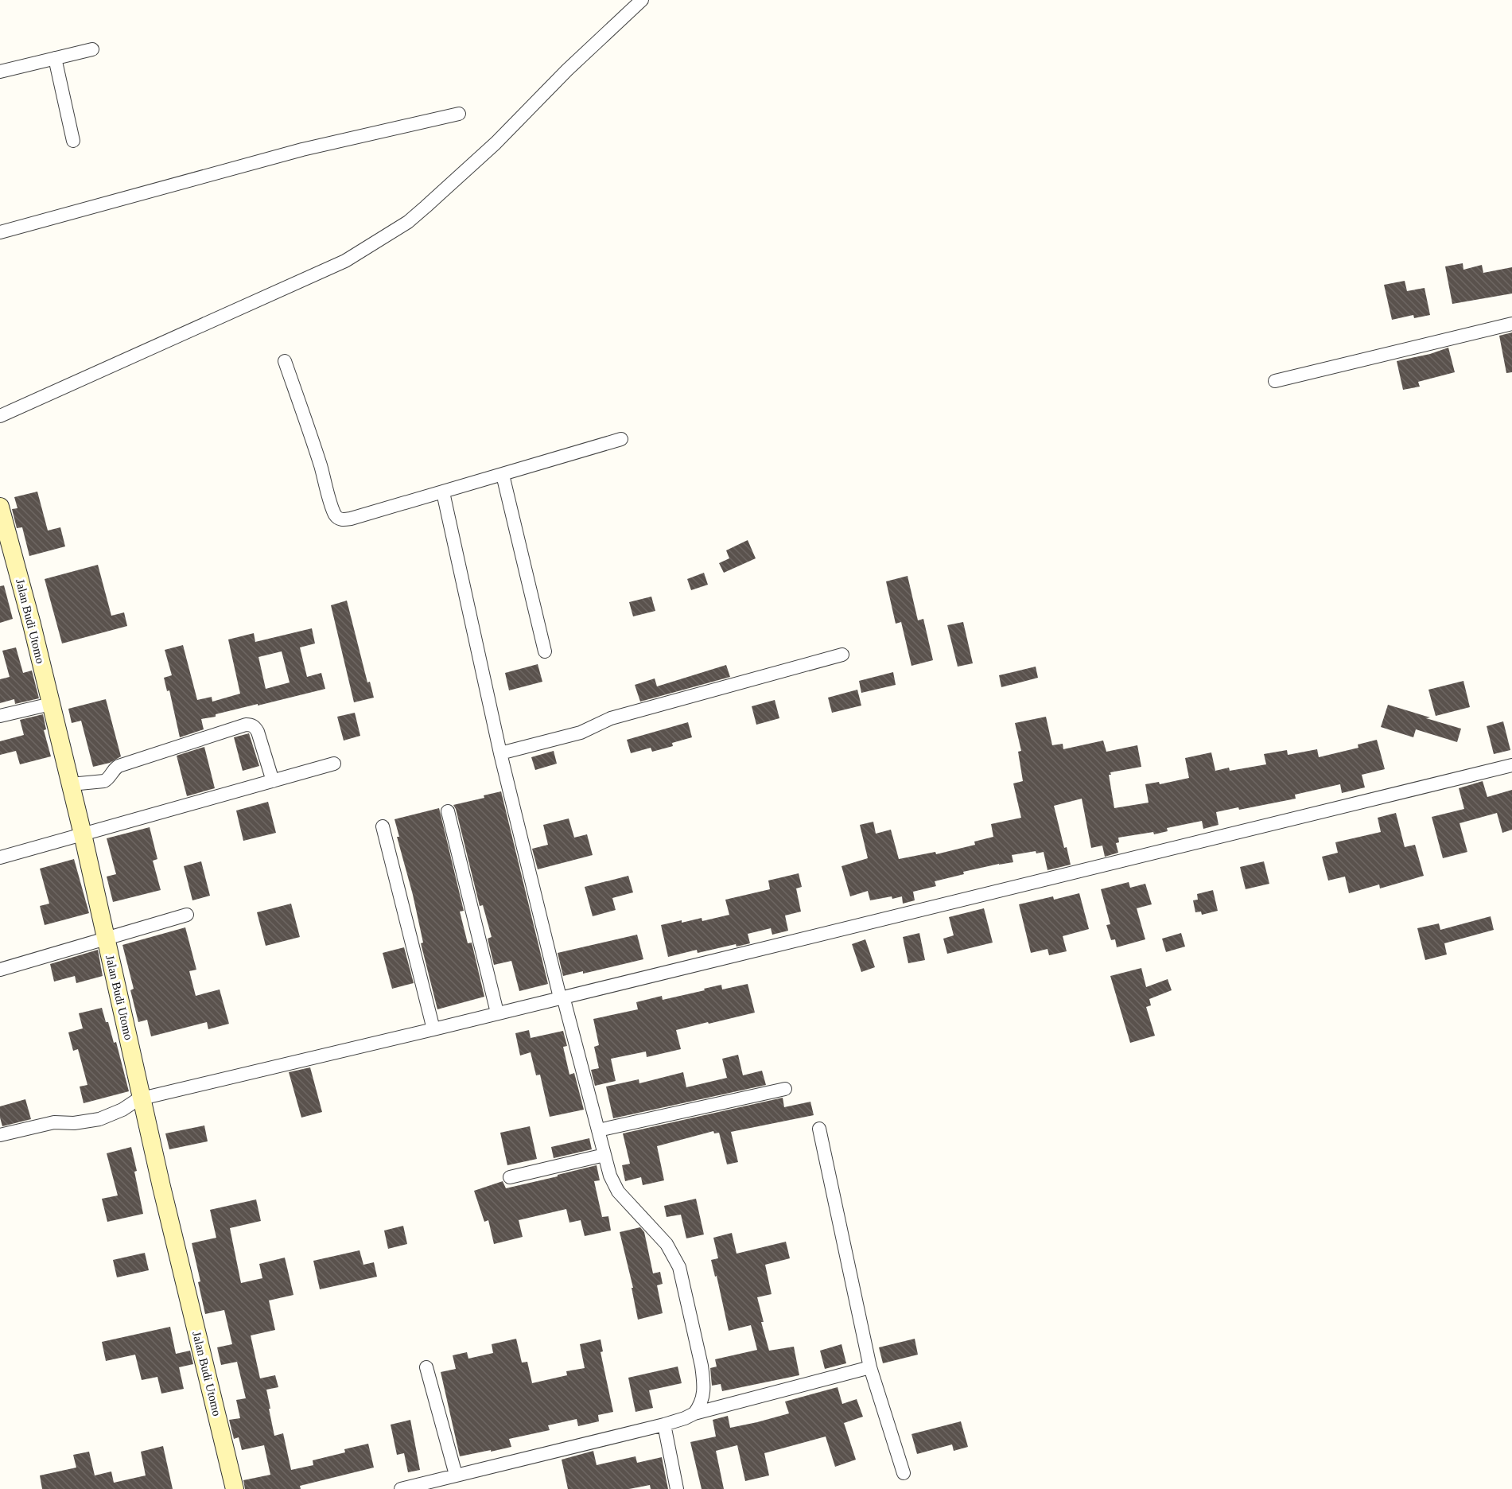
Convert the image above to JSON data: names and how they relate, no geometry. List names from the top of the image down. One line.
{"streets":{"street":["Jalan Budi Utomo"]}}
